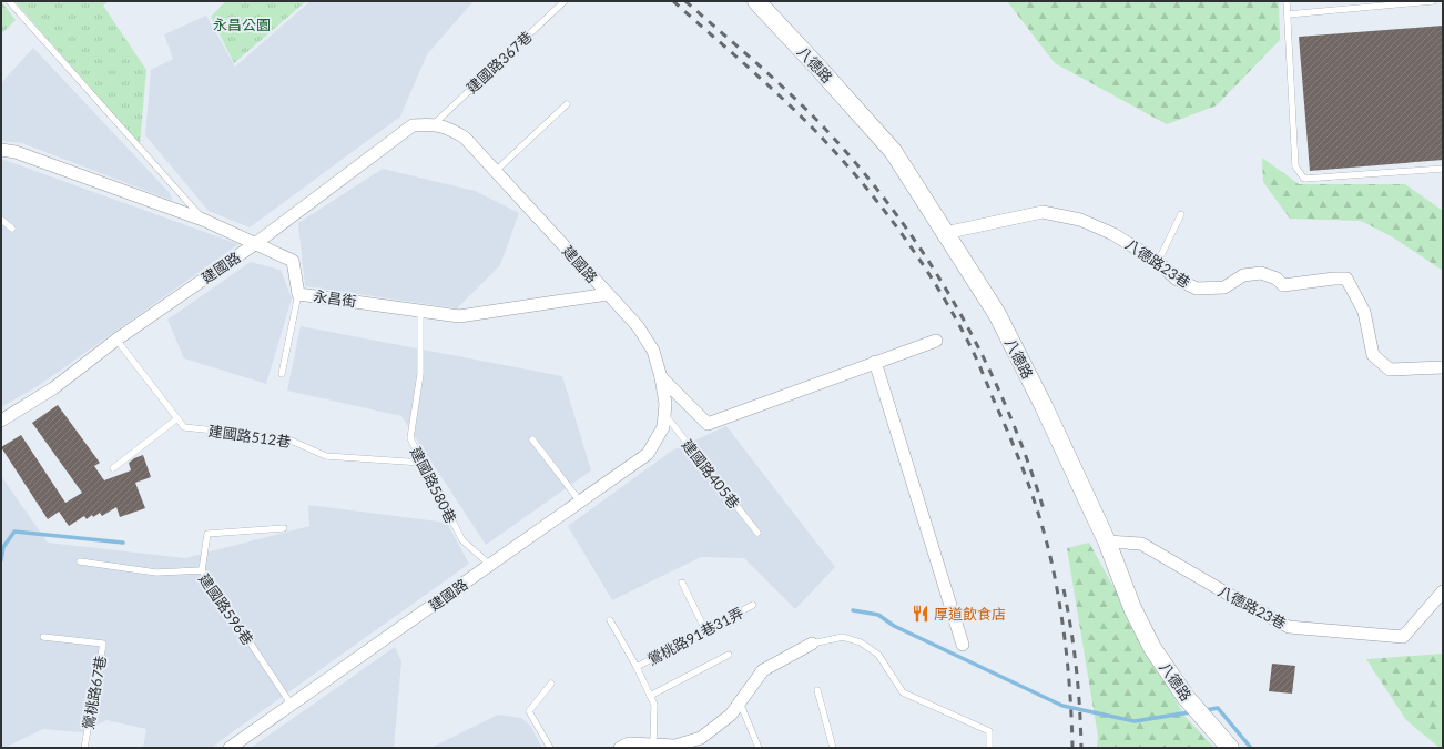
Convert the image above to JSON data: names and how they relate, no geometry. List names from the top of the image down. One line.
{"streets":{"main road":["八德路"],"street":["八德路23巷","建國路","永昌街"],"lane":["建國路367巷","建國路512巷","建國路405巷","建國路580巷","建國路596巷","鶯桃路91巷31弄","鶯桃路67巷"]},"crossings":[["建國路367巷","建國路"],["八德路","八德路23巷"],["建國路","永昌街"],["建國路","建國路512巷"],["建國路","建國路405巷"],["建國路","建國路580巷"],["建國路","建國路596巷"],["永昌街","建國路580巷"],["建國路512巷","建國路580巷"]],"parks":["永昌公園"],"places":{"restaurant":["厚道飲食店"]}}
